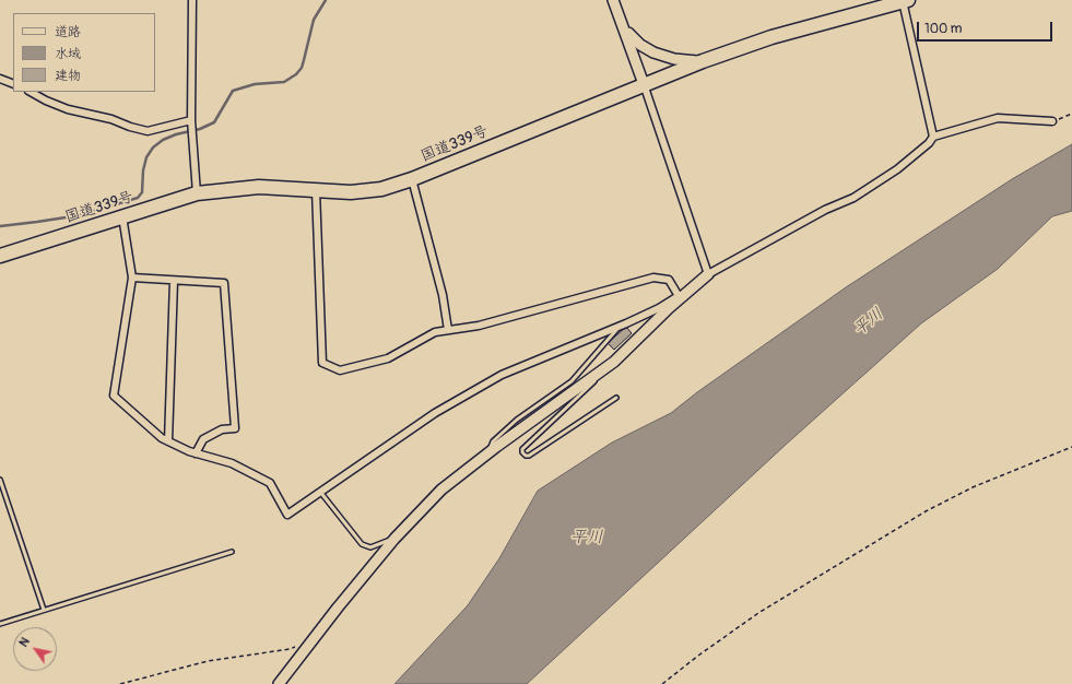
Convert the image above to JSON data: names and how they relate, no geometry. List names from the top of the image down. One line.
{"streets":{"highway":["国道339号"]},"water":["平川"],"legend":["道路","水域","建物"],"scale_bar":"100 m","north":"top left"}
